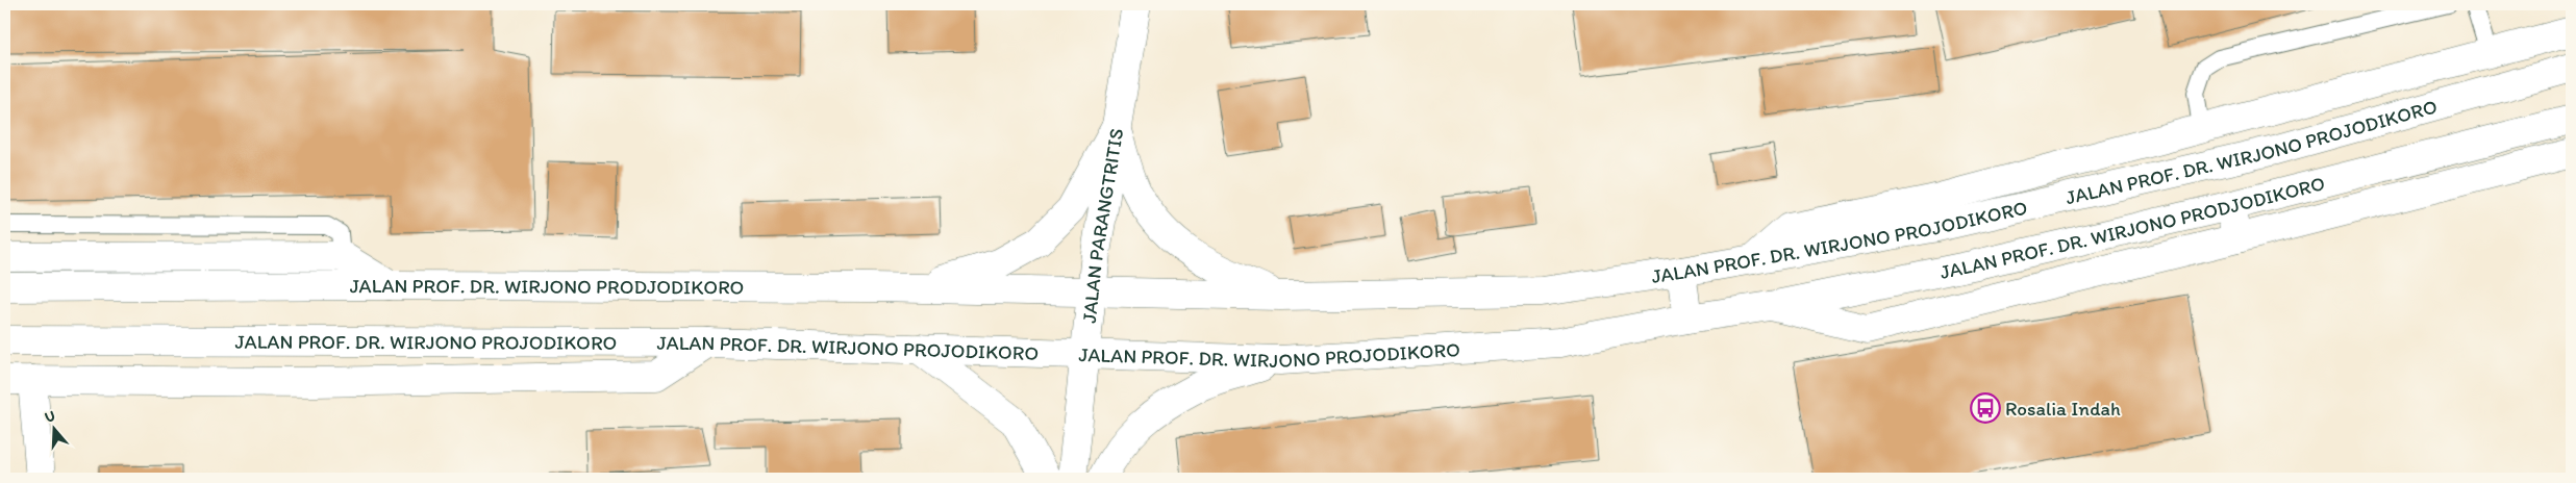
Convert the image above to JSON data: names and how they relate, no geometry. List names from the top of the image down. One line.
{"streets":{"main road":["JALAN PROF. DR. WIRJONO PROJODIKORO","JALAN PARANGTRITIS","JALAN PROF. DR. WIRJONO PRODJODIKORO"]},"crossings":[["JALAN PROF. DR. WIRJONO PROJODIKORO","JALAN PARANGTRITIS"],["JALAN PROF. DR. WIRJONO PROJODIKORO","JALAN PROF. DR. WIRJONO PRODJODIKORO"],["JALAN PARANGTRITIS","JALAN PROF. DR. WIRJONO PRODJODIKORO"]],"places":{"bus stop":["Rosalia Indah"]},"north":"top"}
